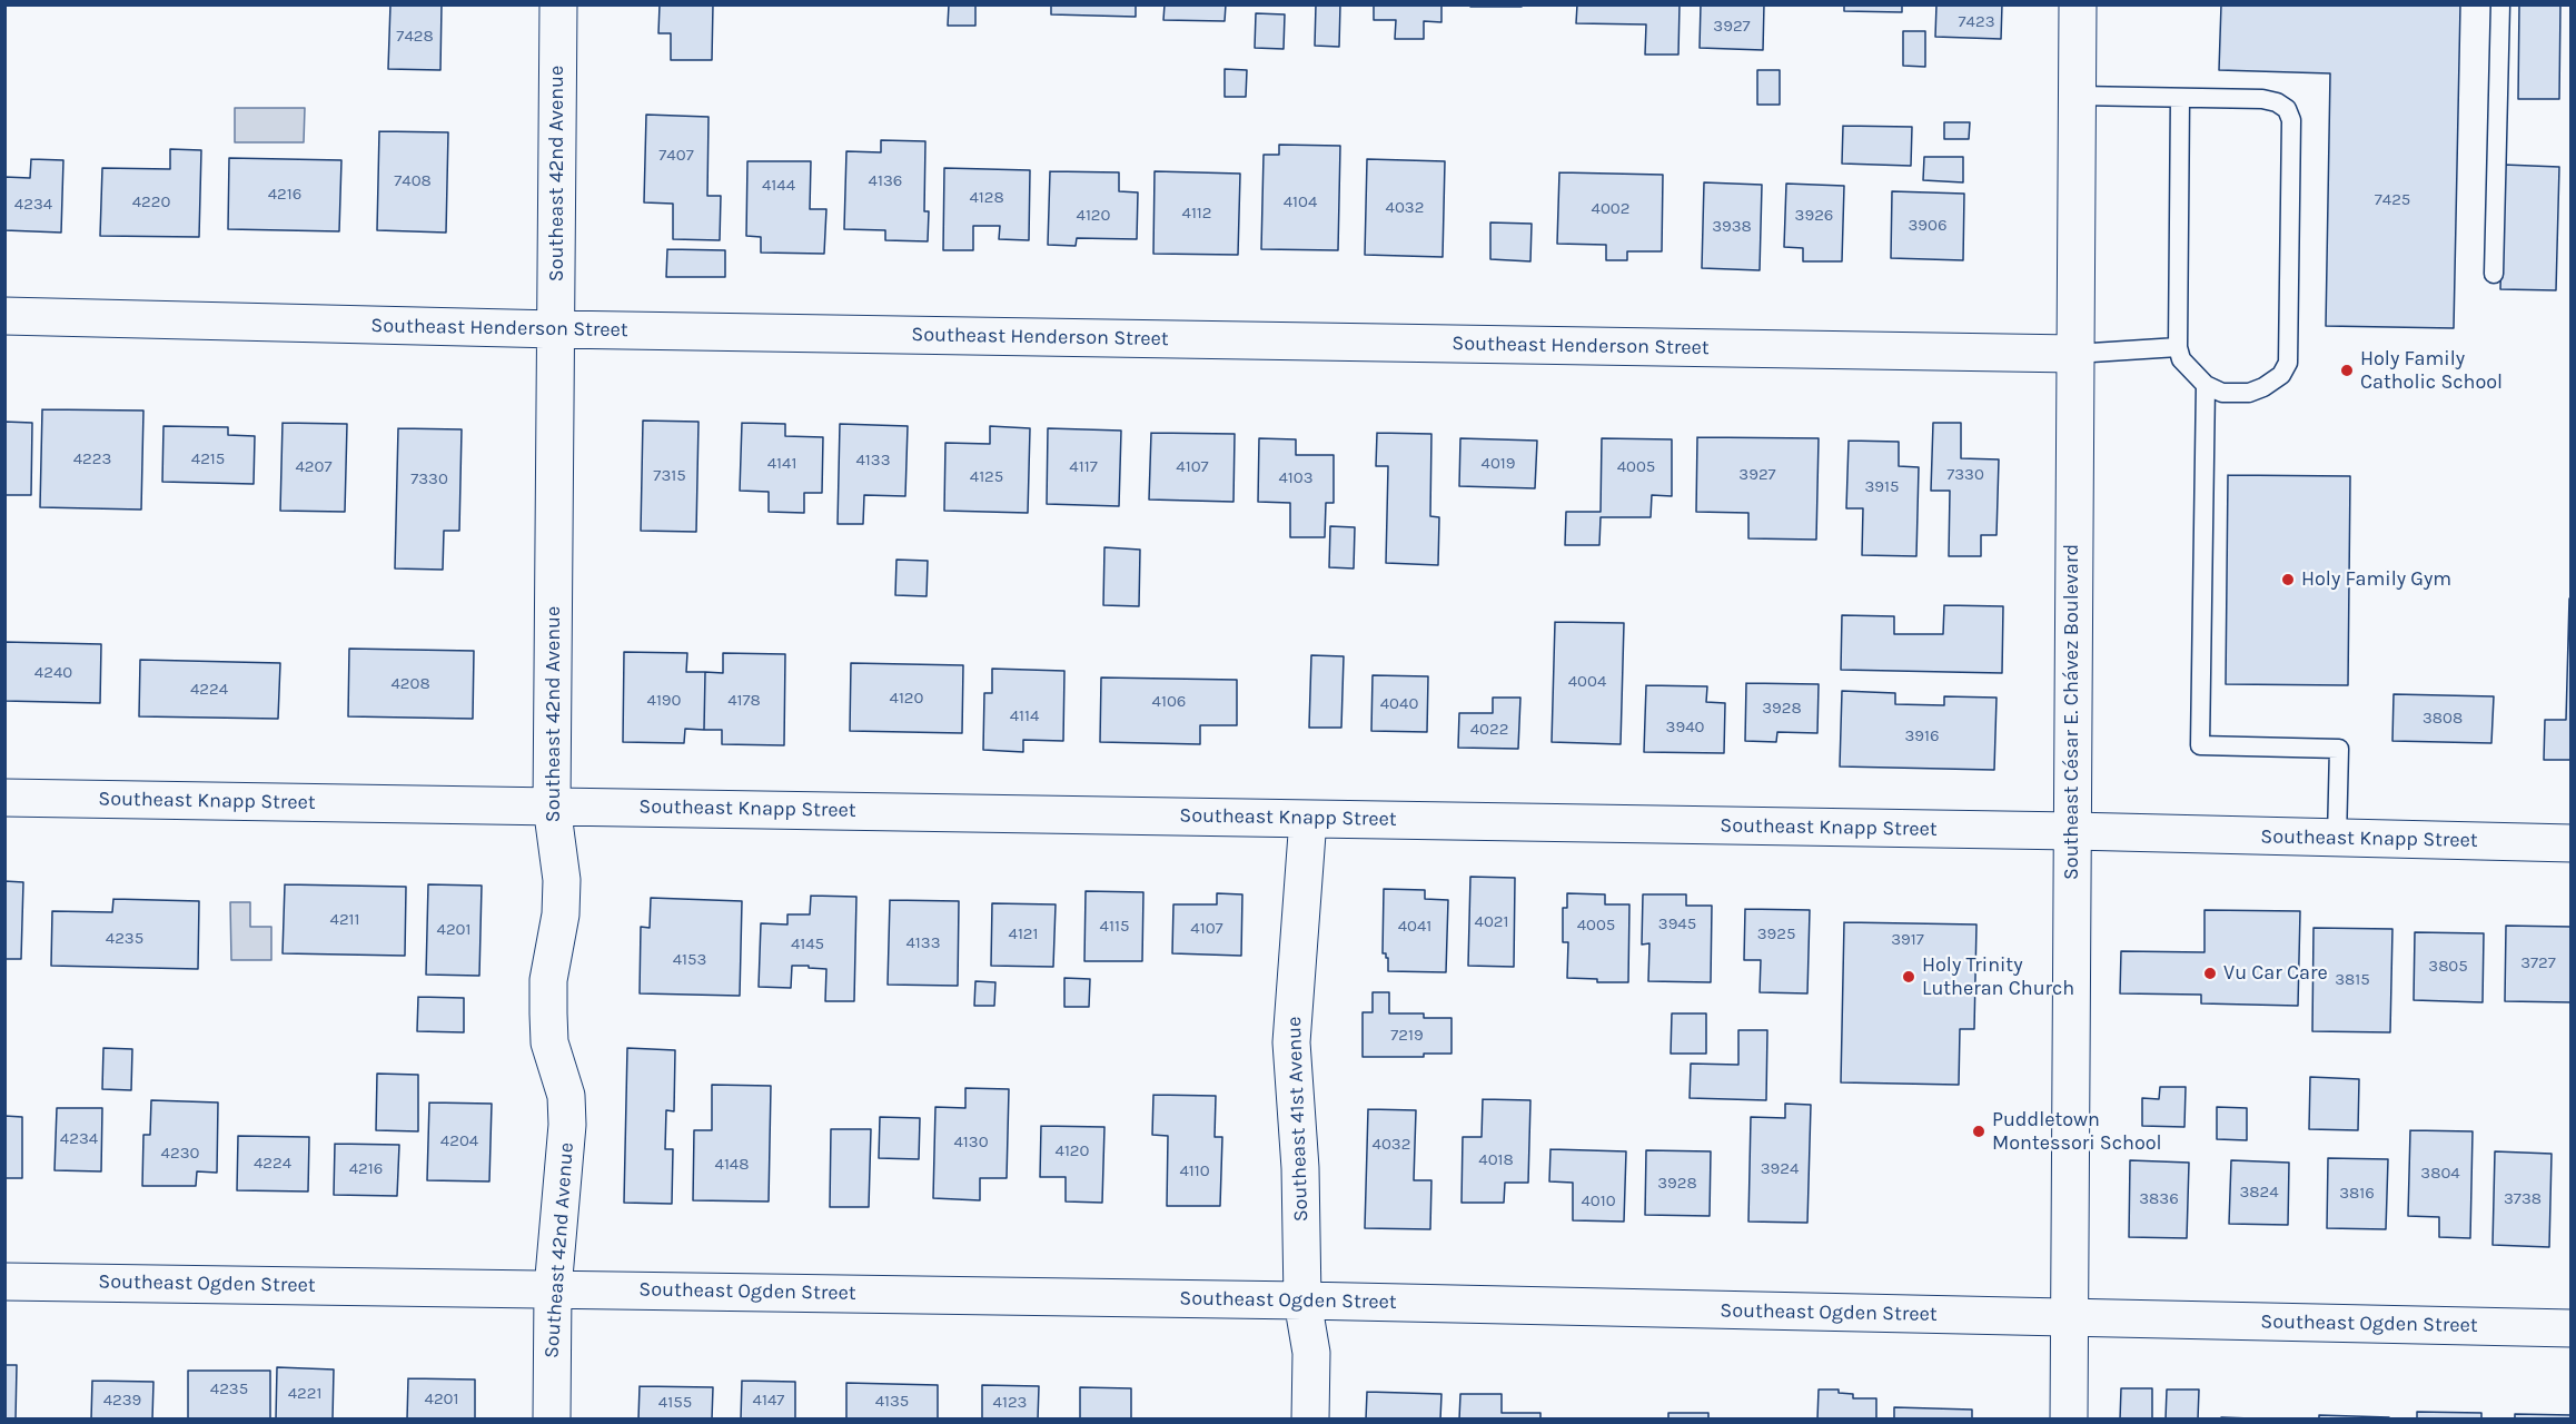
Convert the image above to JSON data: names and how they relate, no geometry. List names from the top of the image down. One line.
{"streets":{"street":["Southeast 42nd Avenue","Southeast Henderson Street","Southeast César E. Chávez Boulevard","Southeast Knapp Street","Southeast 41st Avenue","Southeast Ogden Street"]},"crossings":[["Southeast 42nd Avenue","Southeast Henderson Street"],["Southeast 42nd Avenue","Southeast Knapp Street"],["Southeast 42nd Avenue","Southeast Ogden Street"],["Southeast Henderson Street","Southeast César E. Chávez Boulevard"],["Southeast César E. Chávez Boulevard","Southeast Knapp Street"],["Southeast César E. Chávez Boulevard","Southeast Ogden Street"],["Southeast Knapp Street","Southeast 41st Avenue"],["Southeast 41st Avenue","Southeast Ogden Street"]],"places":["Holy Family Catholic School","Holy Family Gym","Vu Car Care","Holy Trinity Lutheran Church","Puddletown Montessori School"],"house_numbers":["7423","3927","7428","7407","7408","4136","4144","4216","4128","7425","4220","4104","4234","4032","4002","4112","4120","3926","3906","3938","4223","4215","4133","4141","4019","4207","4117","4107","4005","3927","7330","7315","4125","4103","7330","3915","4240","4004","4208","4224","4120","4190","4178","4106","4040","3928","4114","3808","3940","4022","3916","4211","4021","3945","4005","4115","4041","4107","4201","4121","3925","4235","3917","4133","4145","4153","3727","3805","3815","7219","4234","4204","4130","4032","4120","4230","4018","4224","4148","4216","3924","4110","3804","3928","3824","3816","3836","3738","4010","4235","4221","4201","4239","4147","4135","4155","4123"]}
